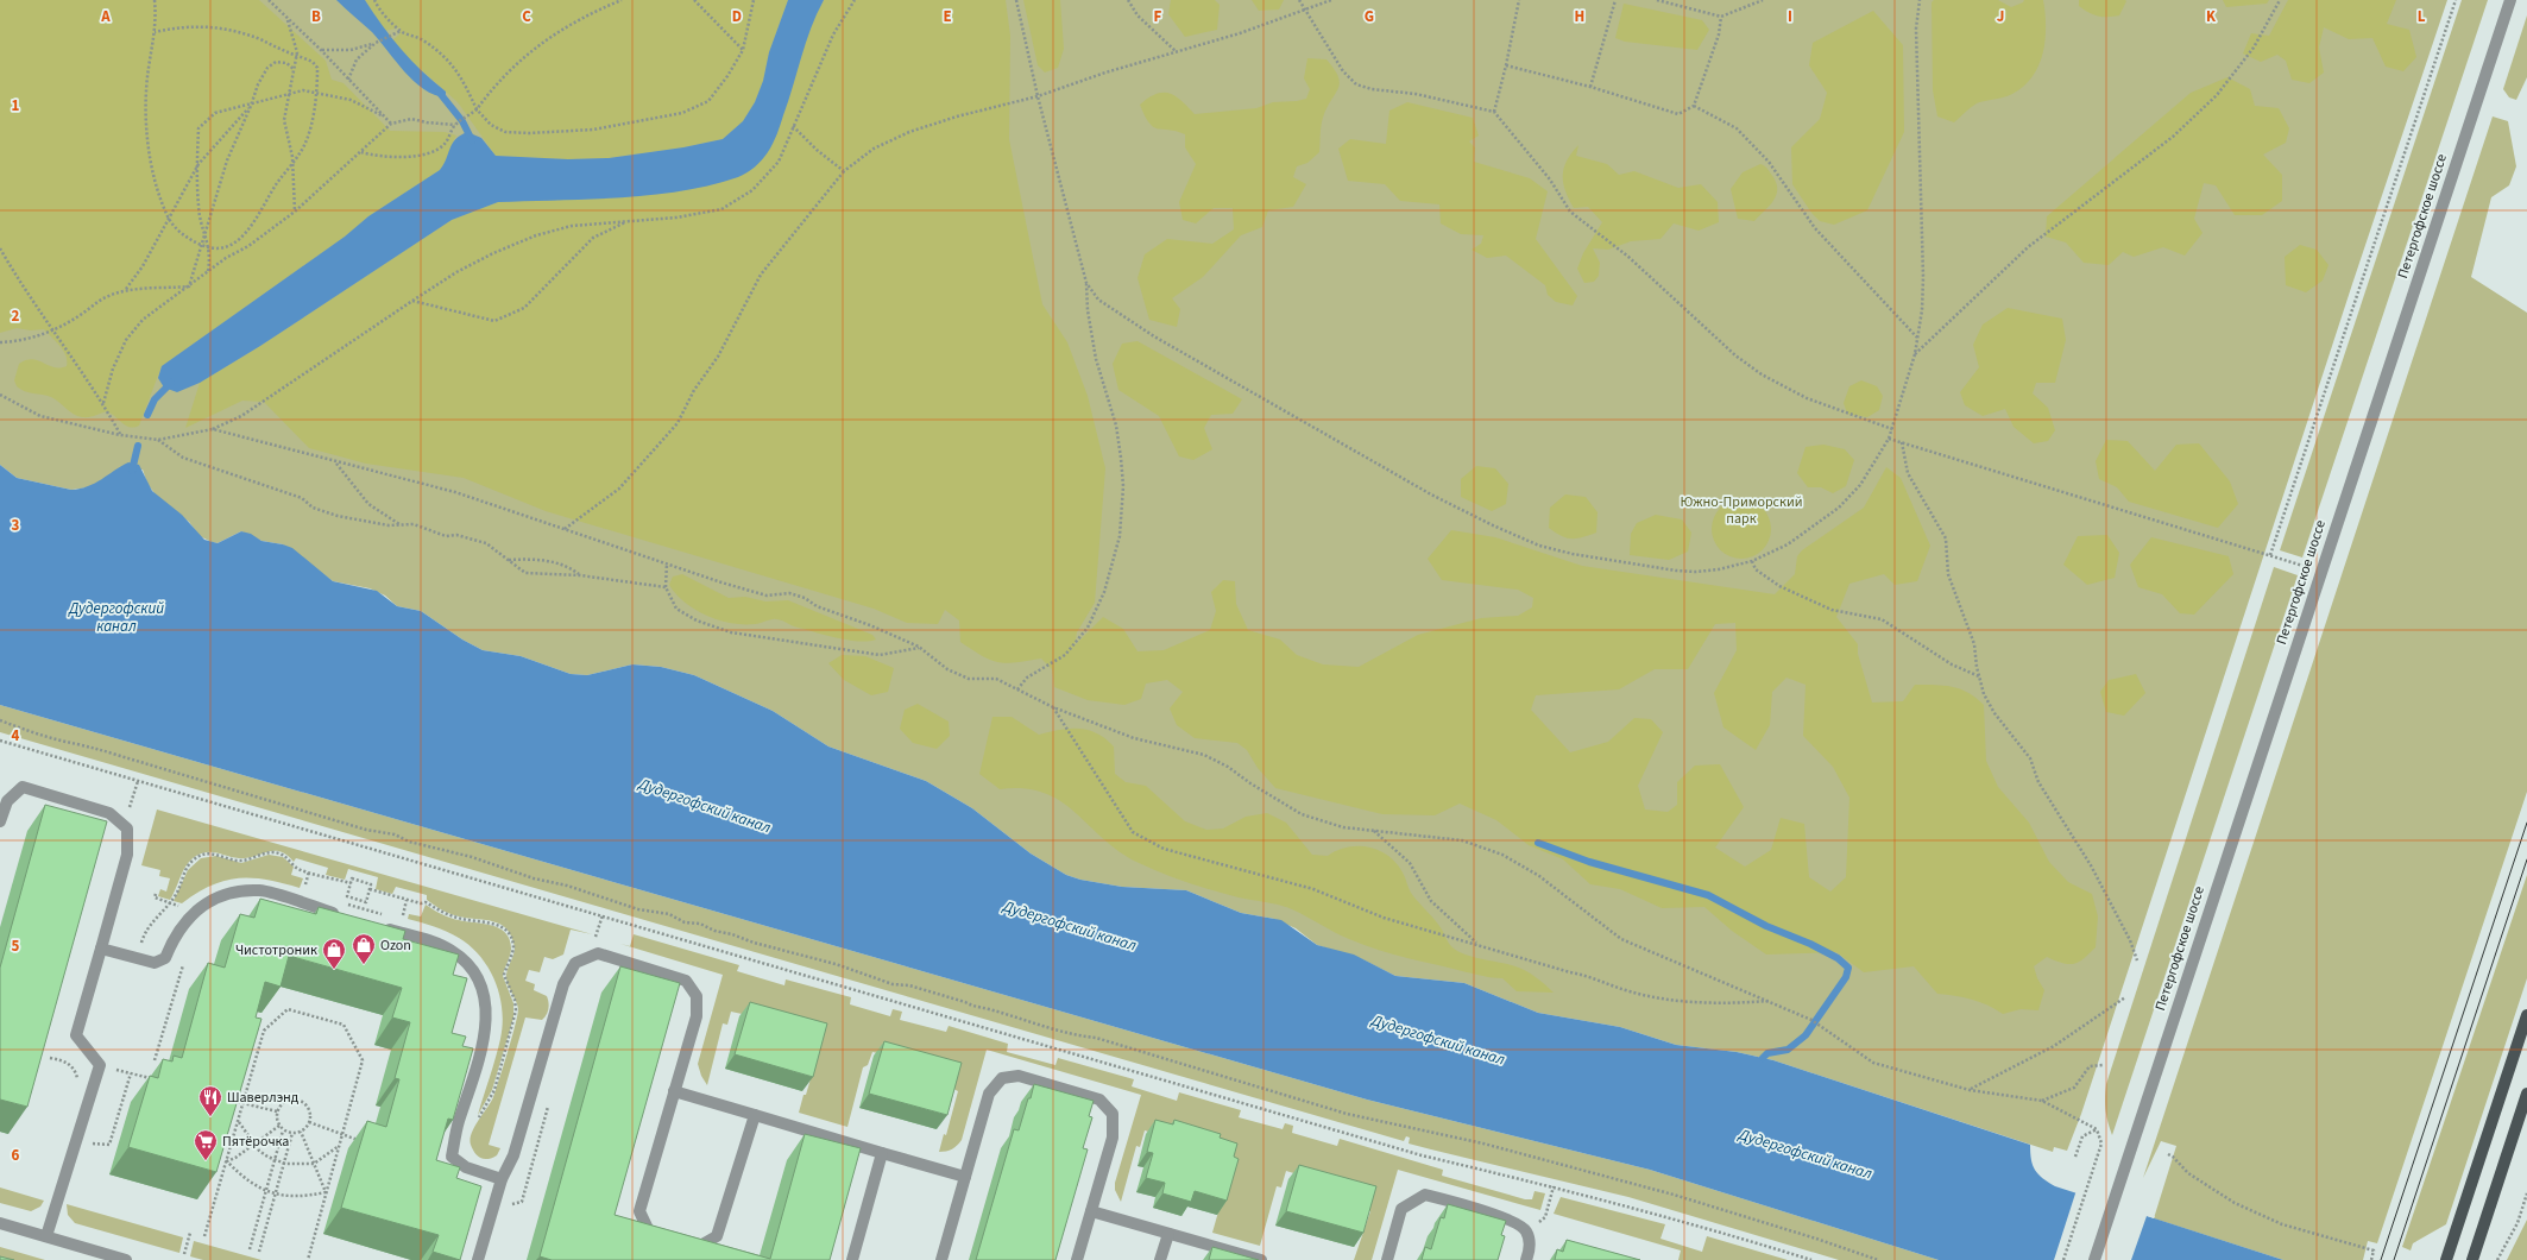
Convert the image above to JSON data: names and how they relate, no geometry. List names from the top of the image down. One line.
{"streets":{"street":["Петергофское шоссе"]},"water":["Дудергофский канал"],"parks":["Южно-Приморский парк"],"places":{"shop":["Ozon","Чистотроник"],"restaurant":["Шаверлэнд"],"supermarket":["Пятёрочка"]},"grid":{"columns":["A","B","C","D","E","F","G","H","I","J","K","L"],"rows":["1","2","3","4","5","6"]}}
